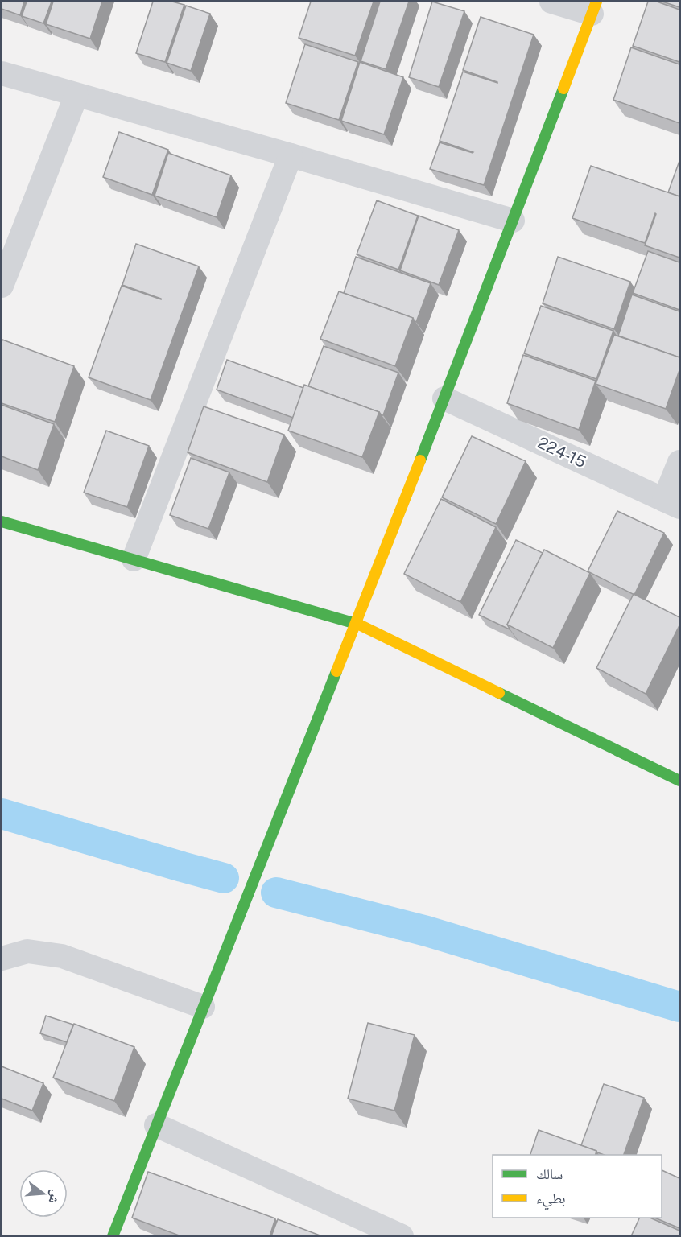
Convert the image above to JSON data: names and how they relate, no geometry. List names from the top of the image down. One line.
{"streets":{"street":["224-15"]},"legend":["سالك","بطيء"],"north":"right"}
